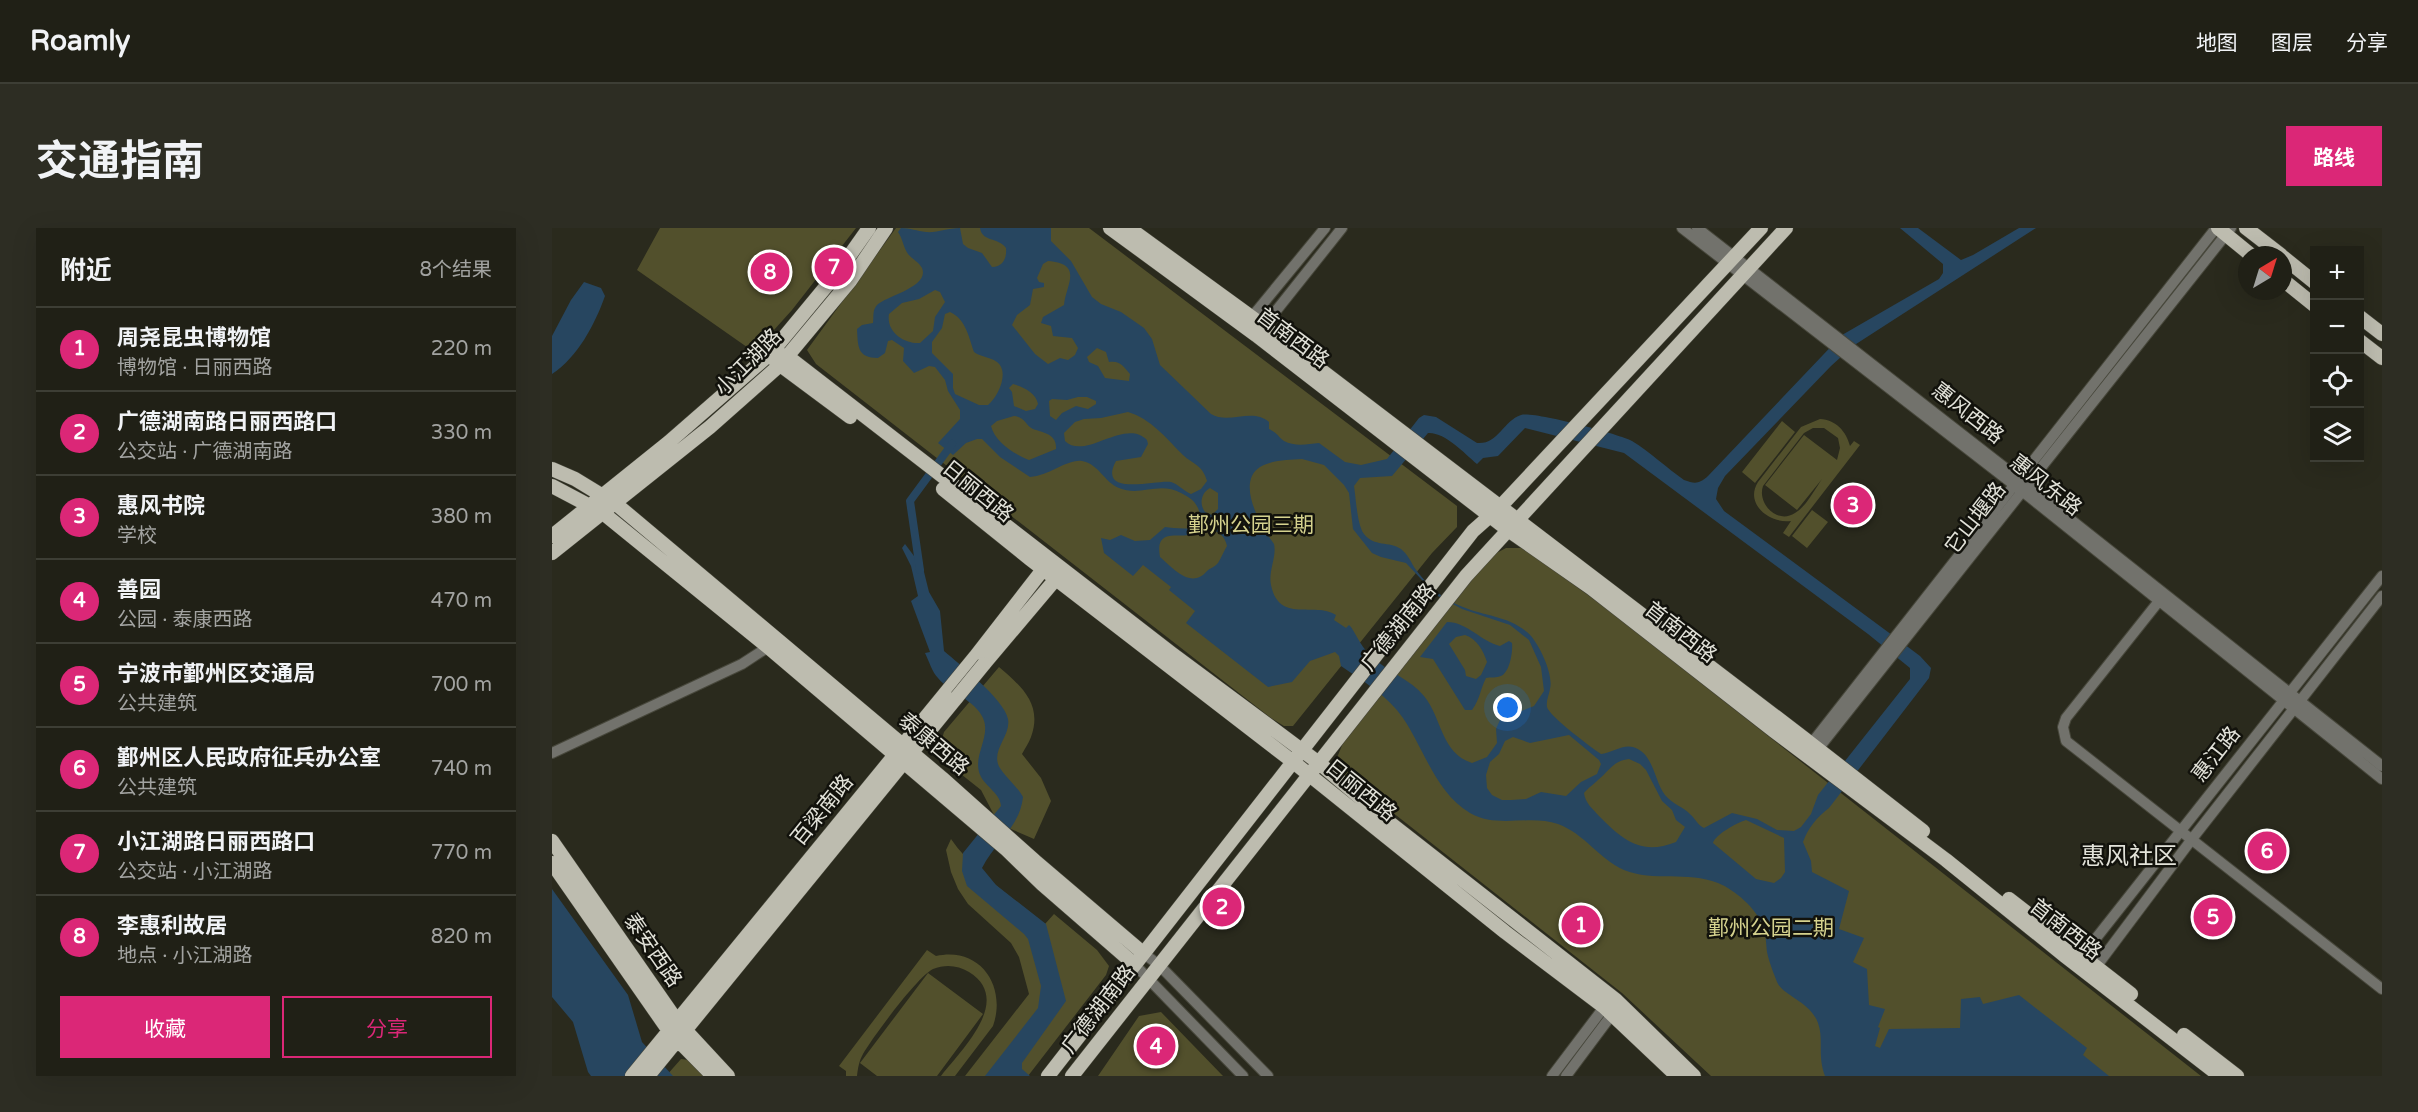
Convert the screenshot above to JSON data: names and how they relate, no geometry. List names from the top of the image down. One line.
{"streets":{"main road":["首南西路","小江湖路","日丽西路","广德湖南路","泰康西路","百梁南路","泰安西路"],"street":["惠风东路","它山堰路","惠江路"]},"crossings":[["首南西路","它山堰路"],["首南西路","广德湖南路"],["首南西路","惠江路"],["小江湖路","日丽西路"],["小江湖路","泰康西路"],["惠风东路","它山堰路"],["惠风东路","广德湖南路"],["日丽西路","广德湖南路"],["日丽西路","百梁南路"],["广德湖南路","泰康西路"],["泰康西路","百梁南路"],["百梁南路","泰安西路"]],"districts":["惠风社区"],"parks":["鄞州公园三期","鄞州公园二期"],"north":"top right","page":{"header":"Roamly","nav":["地图","图层","分享"],"title":"交通指南","buttons":["路线",["收藏","分享"]],"heading":["附近","8个结果"],"pins":["7","8","3","6","2","5","1","4"],"map_buttons":["+","−"],"list":[{"mark":"1","name":"周尧昆虫博物馆","note":"博物馆 · 日丽西路","value":"220 m"},{"mark":"2","name":"广德湖南路日丽西路口","note":"公交站 · 广德湖南路","value":"330 m"},{"mark":"3","name":"惠风书院","note":"学校","value":"380 m"},{"mark":"4","name":"善园","note":"公园 · 泰康西路","value":"470 m"},{"mark":"5","name":"宁波市鄞州区交通局","note":"公共建筑","value":"700 m"},{"mark":"6","name":"鄞州区人民政府征兵办公室","note":"公共建筑","value":"740 m"},{"mark":"7","name":"小江湖路日丽西路口","note":"公交站 · 小江湖路","value":"770 m"},{"mark":"8","name":"李惠利故居","note":"地点 · 小江湖路","value":"820 m"}]}}
